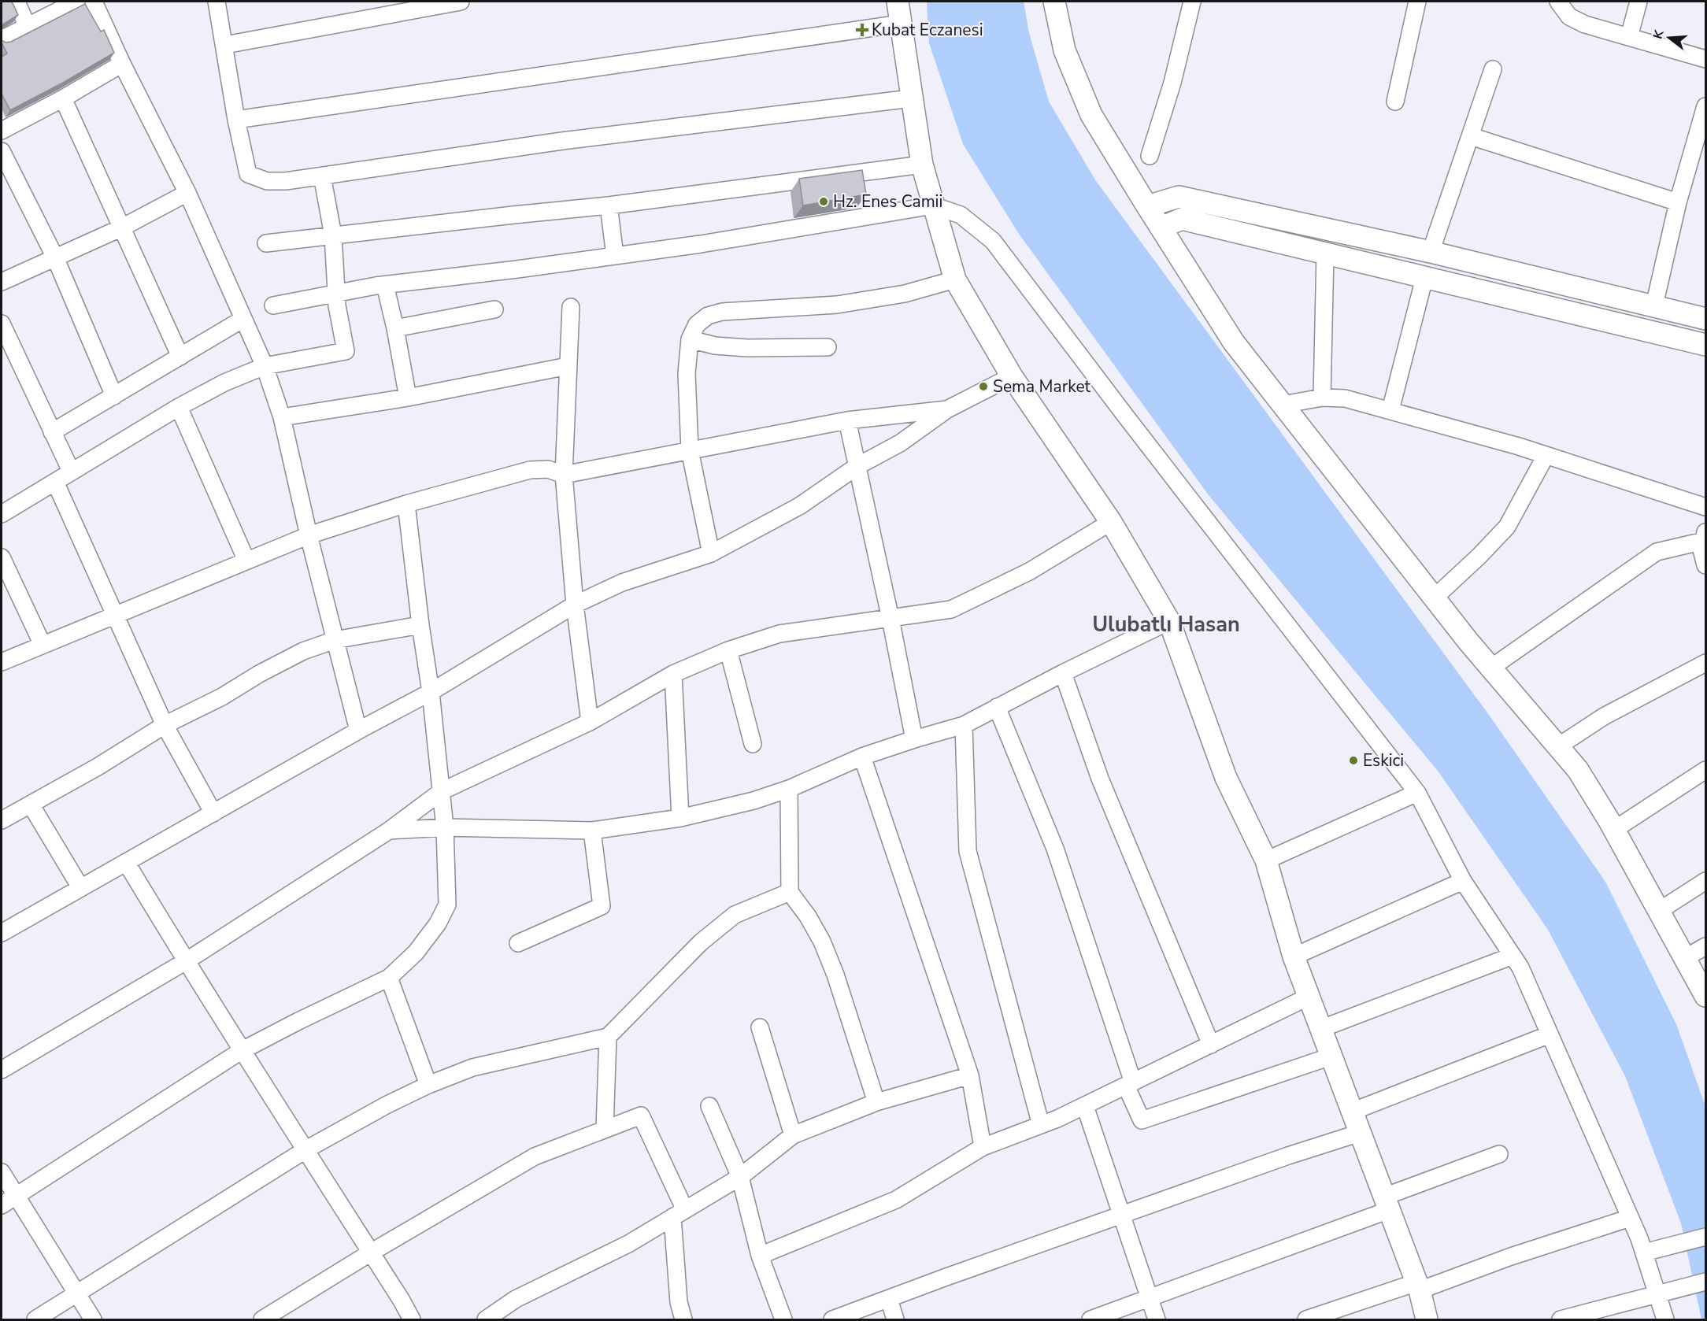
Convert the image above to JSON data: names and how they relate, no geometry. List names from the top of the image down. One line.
{"districts":["Ulubatlı Hasan"],"places":{"health":["Kubat Eczanesi"],"other":["Hz. Enes Camii","Sema Market","Eskici"]},"north":"left"}
